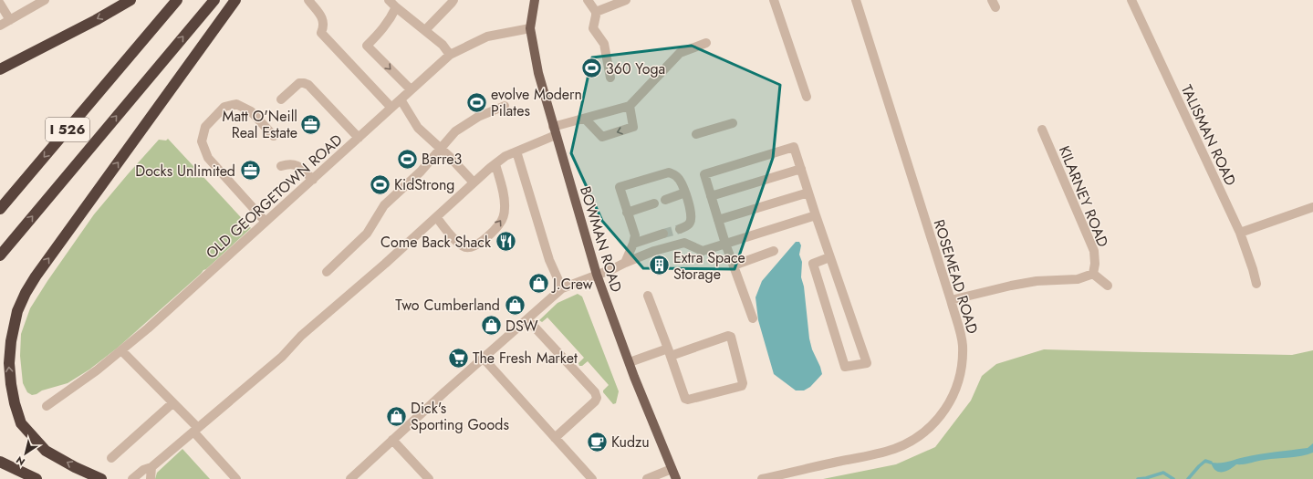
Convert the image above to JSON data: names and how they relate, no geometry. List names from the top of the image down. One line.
{"streets":{"highway":["I 526"],"main road":["BOWMAN ROAD"],"street":["TALISMAN ROAD","OLD GEORGETOWN ROAD","KILARNEY ROAD","ROSEMEAD ROAD"]},"crossings":[["OLD GEORGETOWN ROAD","BOWMAN ROAD"]],"places":{"sports":["360 Yoga","evolve Modern Pilates","Barre3","KidStrong"],"office":["Matt O'Neill Real Estate","Docks Unlimited"],"restaurant":["Come Back Shack"],"building":["Extra Space Storage"],"shop":["J.Crew","Two Cumberland","DSW","Dick's Sporting Goods"],"supermarket":["The Fresh Market"],"cafe":["Kudzu"]},"north":"bottom left"}
